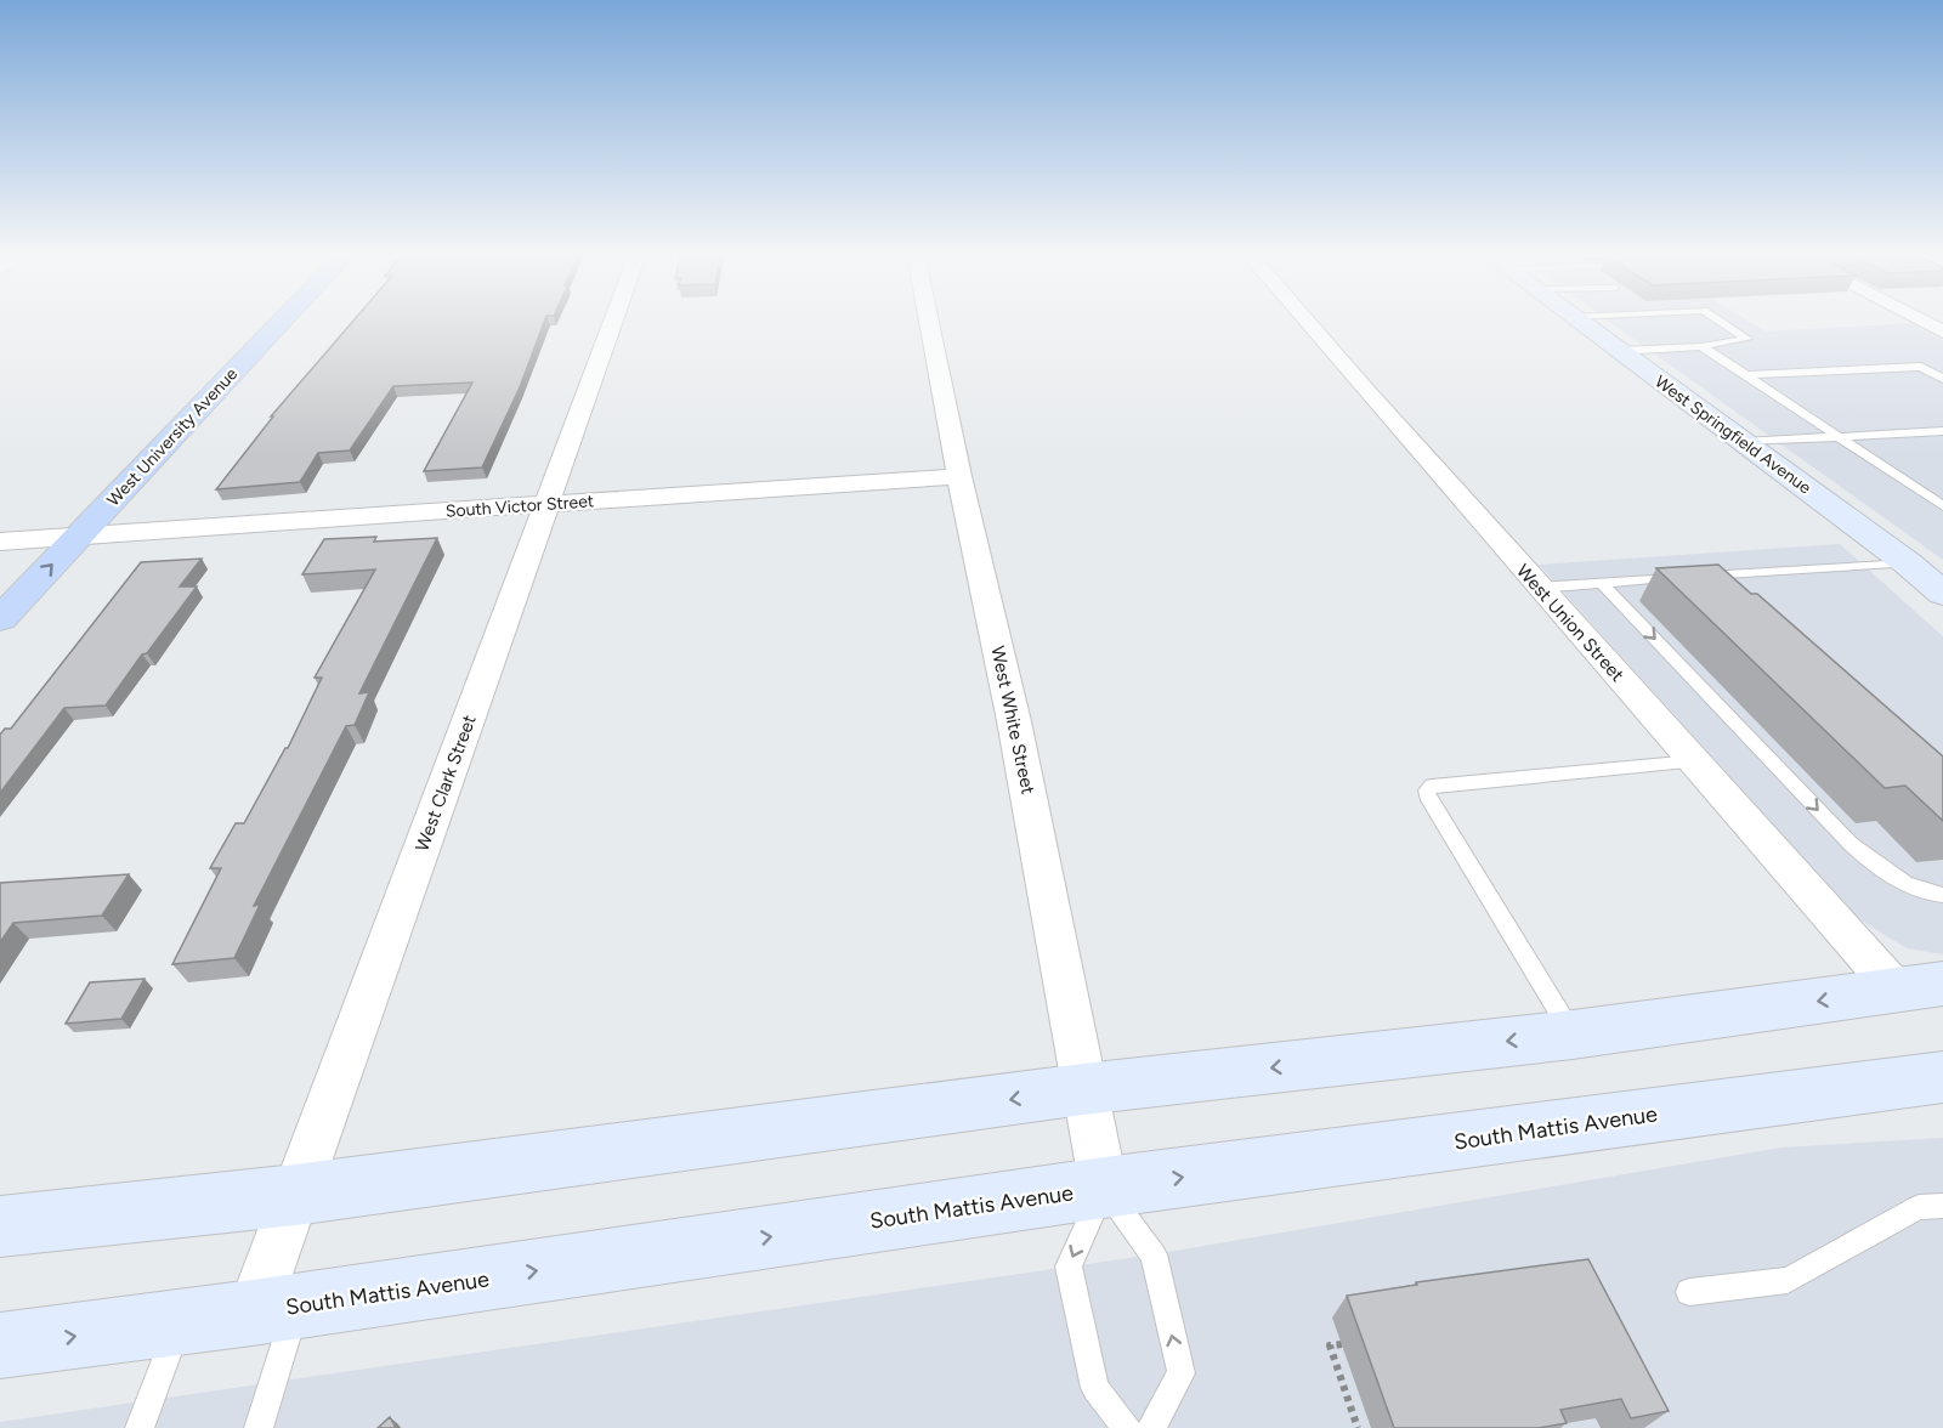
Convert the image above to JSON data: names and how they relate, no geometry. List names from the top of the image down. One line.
{"streets":{"main road":["West Springfield Avenue","West University Avenue","South Mattis Avenue"],"street":["South Victor Street","West Union Street","West White Street","West Clark Street"]},"crossings":[["West University Avenue","South Victor Street"],["South Victor Street","West White Street"],["South Victor Street","West Clark Street"],["West White Street","South Mattis Avenue"],["West Clark Street","South Mattis Avenue"]]}
